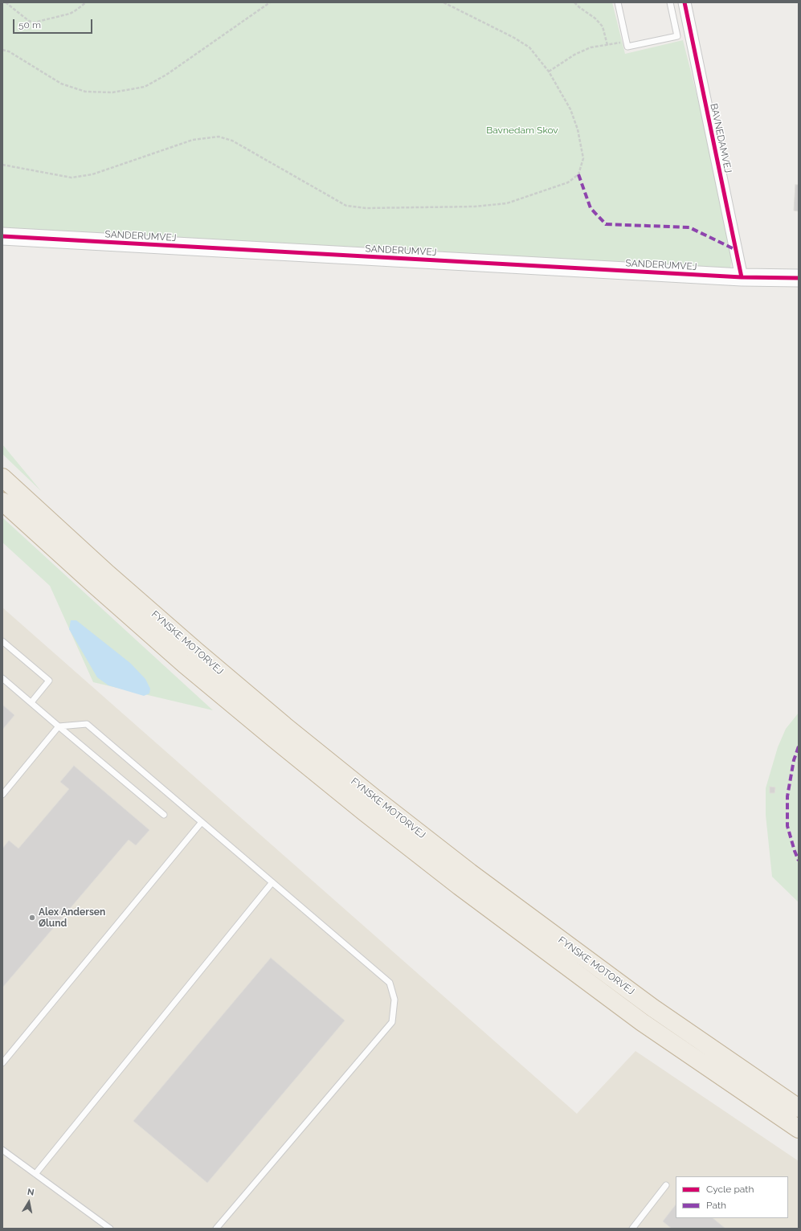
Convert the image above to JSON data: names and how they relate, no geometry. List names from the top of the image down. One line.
{"streets":{"highway":["FYNSKE MOTORVEJ"],"street":["BAVNEDAMVEJ","SANDERUMVEJ"]},"crossings":[["BAVNEDAMVEJ","SANDERUMVEJ"]],"parks":["Bavnedam Skov"],"places":["Alex Andersen Ølund"],"legend":["Cycle path","Path"],"scale_bar":"50 m","north":"top"}
